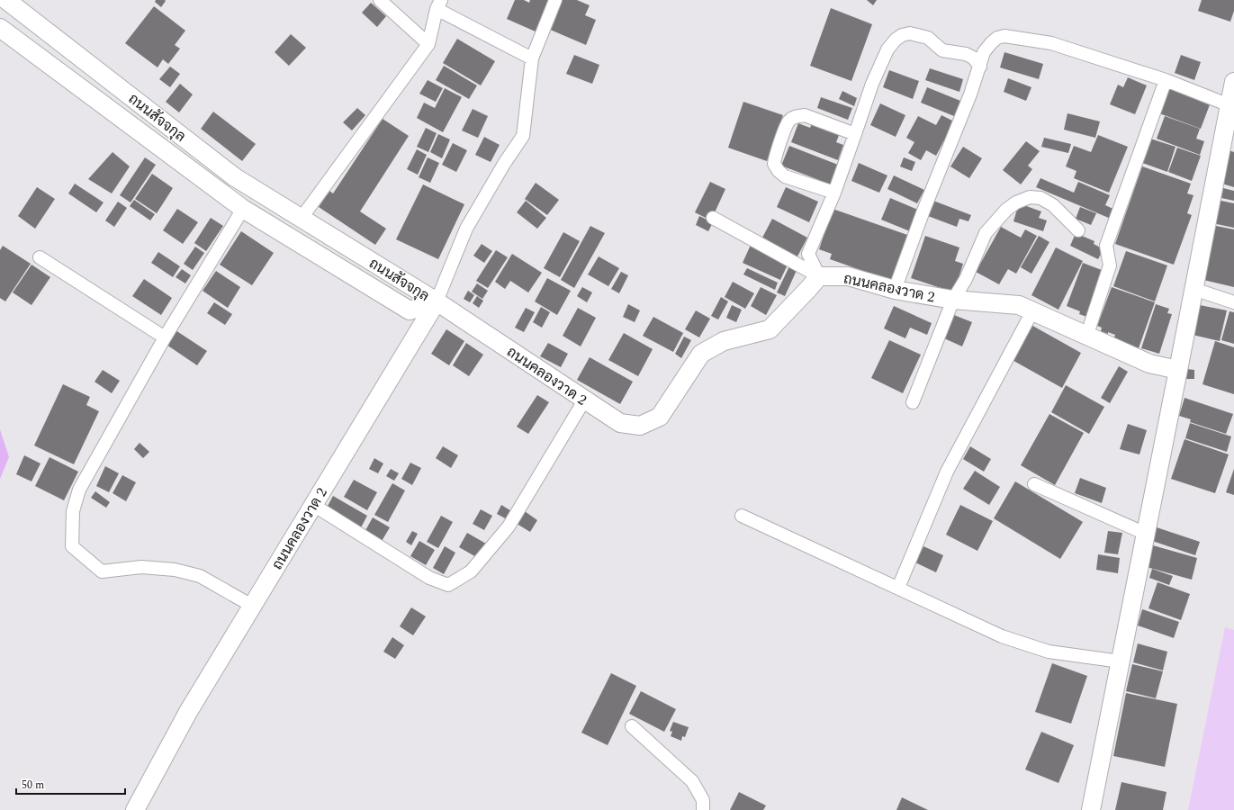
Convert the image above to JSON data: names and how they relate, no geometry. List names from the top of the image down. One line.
{"streets":{"street":["ถนนสัจจกุล","ถนนคลองวาด 2"]},"crossings":[["ถนนสัจจกุล","ถนนคลองวาด 2"]],"scale_bar":"50 m"}
